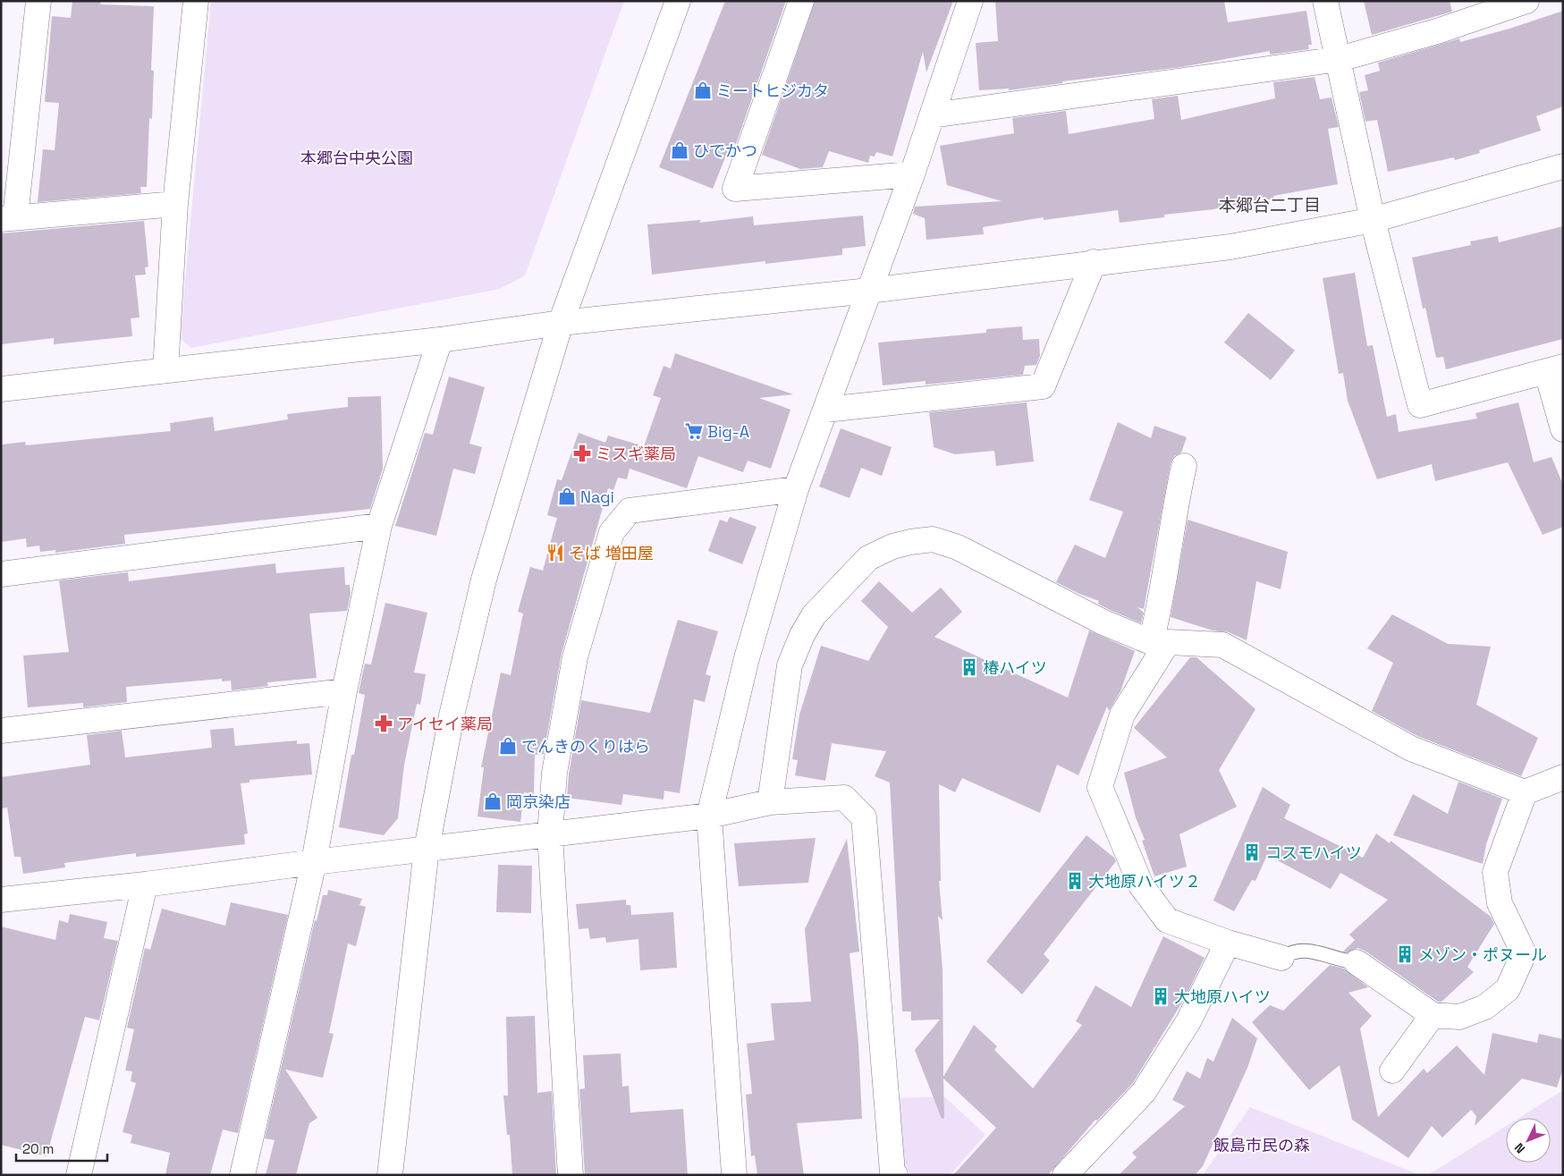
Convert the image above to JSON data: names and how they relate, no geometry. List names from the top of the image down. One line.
{"districts":["本郷台二丁目"],"parks":["本郷台中央公園","飯島市民の森"],"places":{"shop":["ミートヒジカタ","ひでかつ","Nagi","でんきのくりはら","岡京染店"],"supermarket":["Big-A"],"pharmacy":["ミスギ薬局","アイセイ薬局"],"restaurant":["そば 増田屋"],"building":["椿ハイツ","コスモハイツ","大地原ハイツ２","メゾン・ポヌール","大地原ハイツ"]},"scale_bar":"20 m","north":"bottom left"}
